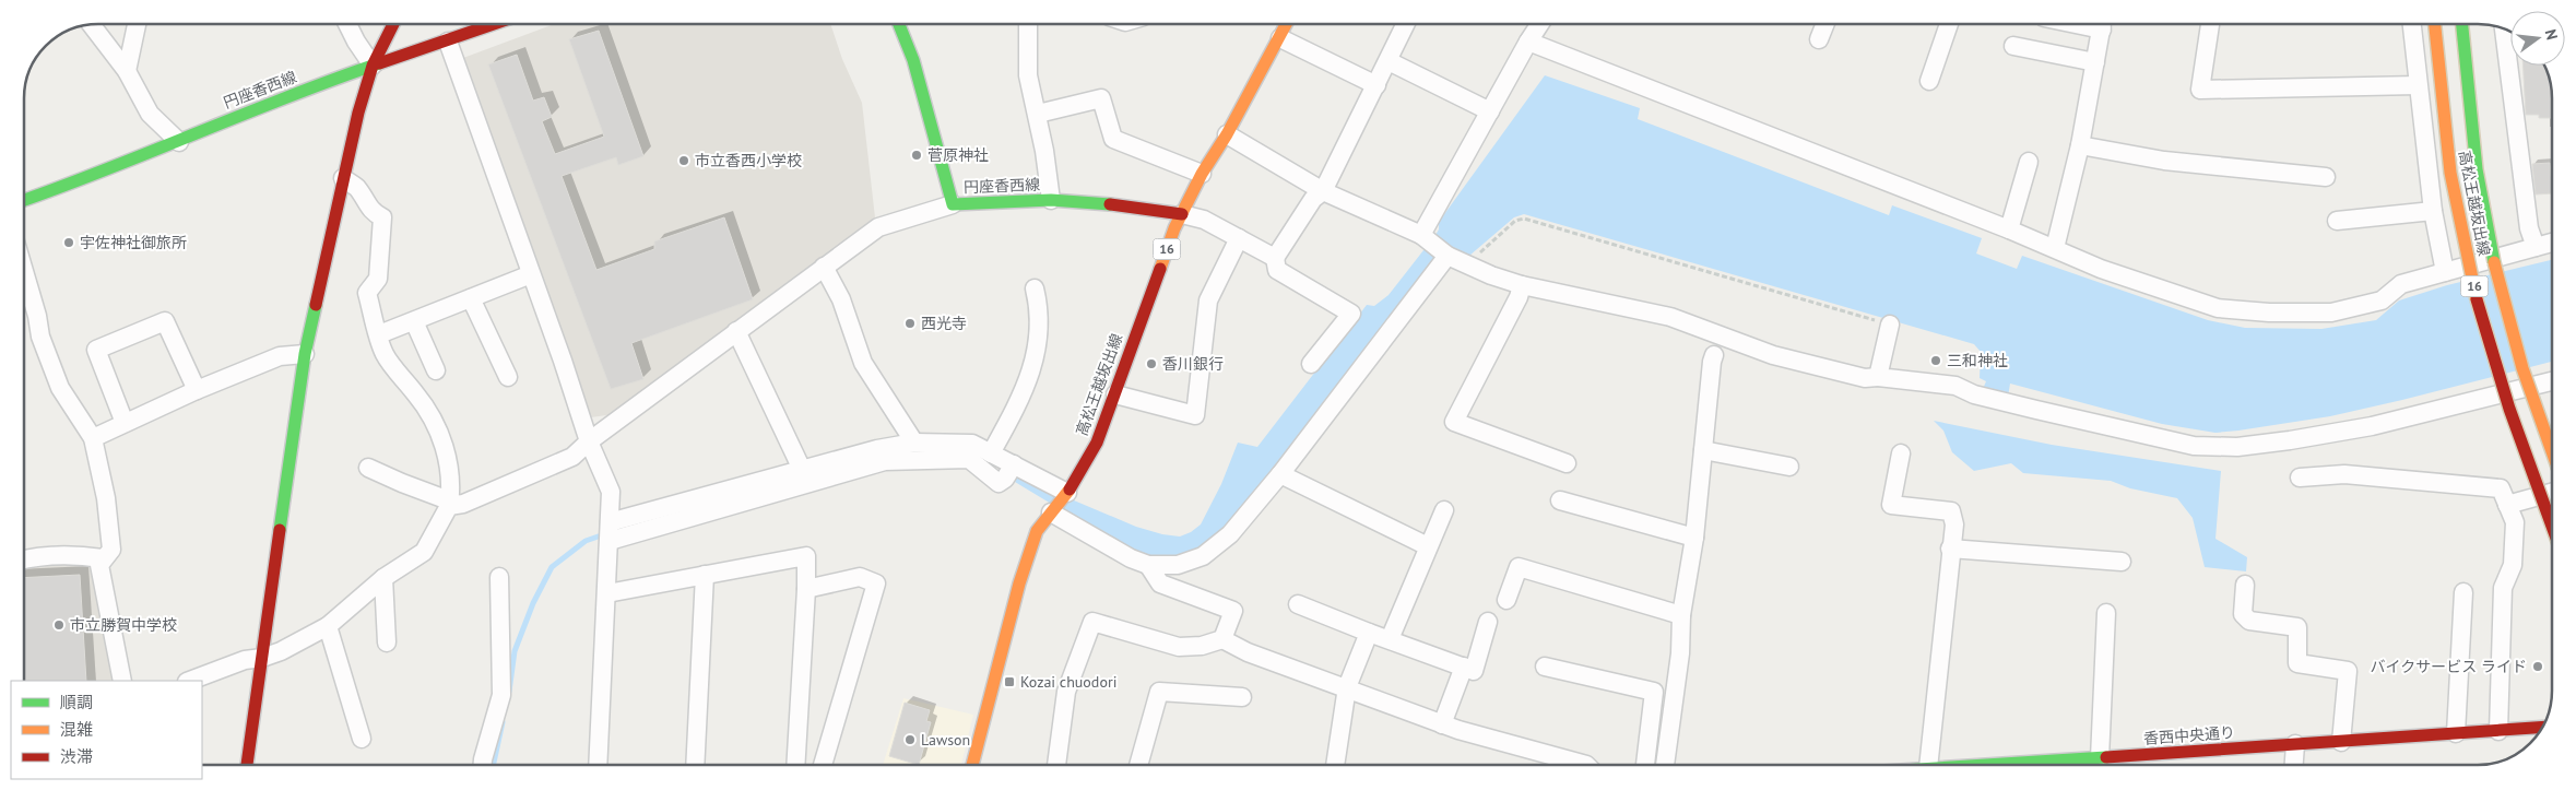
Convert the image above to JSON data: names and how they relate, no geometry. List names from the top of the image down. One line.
{"streets":{"main road":["円座香西線","高松王越坂出線","16","香西中央通り"]},"crossings":[["円座香西線","高松王越坂出線"]],"places":{"other":["菅原神社","市立香西小学校","宇佐神社御旅所","西光寺","三和神社","香川銀行","市立勝賀中学校","バイクサービス ライド","Lawson"],"transit":["Kozai chuodori"]},"legend":["順調","混雑","渋滞"],"north":"right"}
